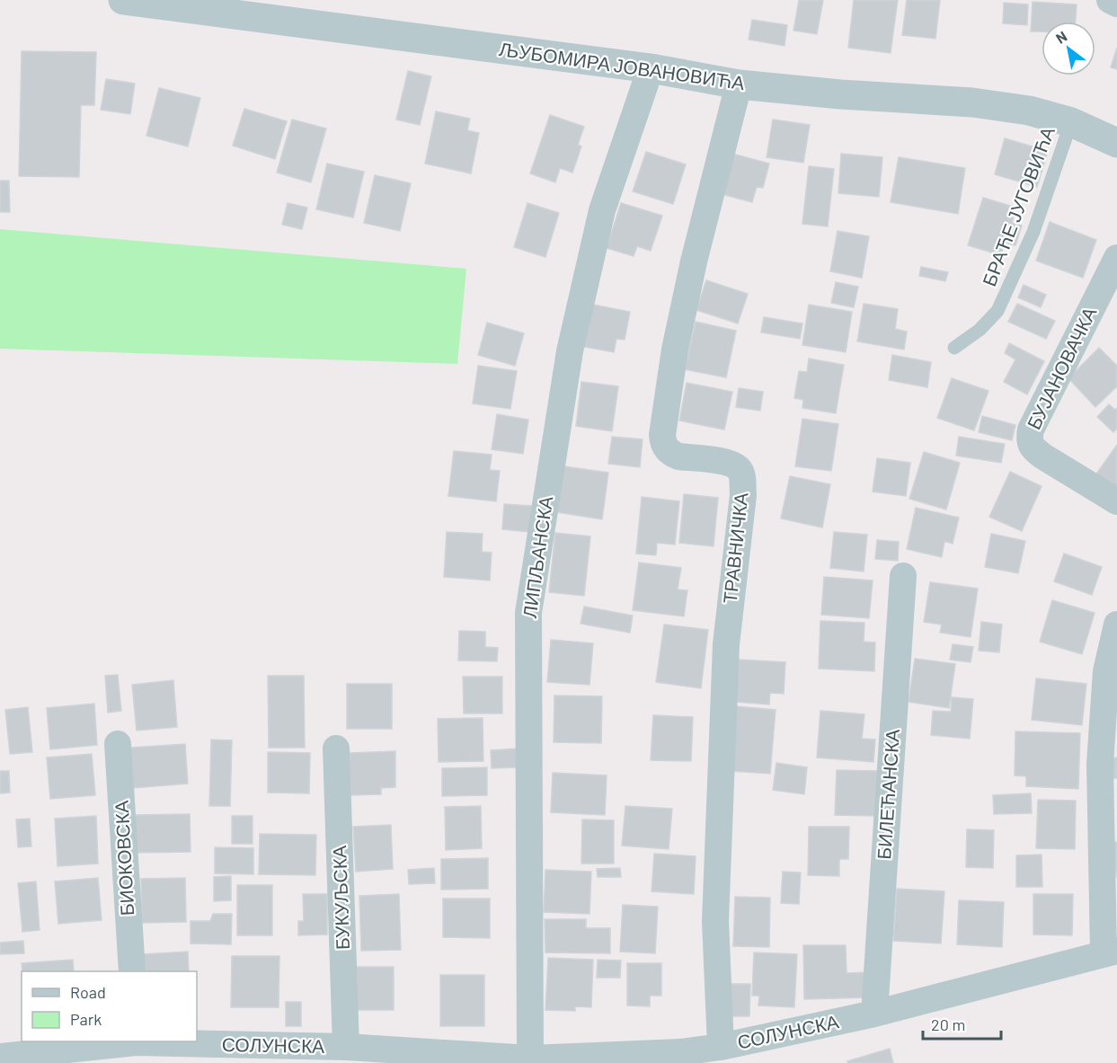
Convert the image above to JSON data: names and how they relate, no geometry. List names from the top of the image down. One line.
{"streets":{"street":["ЉУБОМИРА ЈОВАНОВИЋА","БУЈАНОВАЧКА","ТРАВНИЧКА","ЛИПЉАНСКА","БИЛЕЋАНСКА","БИОКОВСКА","БУКУЉСКА","СОЛУНСКА"],"lane":["БРАЋЕ ЈУГОВИЋА"]},"crossings":[["ЉУБОМИРА ЈОВАНОВИЋА","БРАЋЕ ЈУГОВИЋА"],["ЉУБОМИРА ЈОВАНОВИЋА","ТРАВНИЧКА"],["ЉУБОМИРА ЈОВАНОВИЋА","ЛИПЉАНСКА"],["ТРАВНИЧКА","СОЛУНСКА"],["ЛИПЉАНСКА","СОЛУНСКА"],["БИЛЕЋАНСКА","СОЛУНСКА"],["БУКУЉСКА","СОЛУНСКА"]],"legend":["Road","Park"],"scale_bar":"20 m","north":"top left"}
